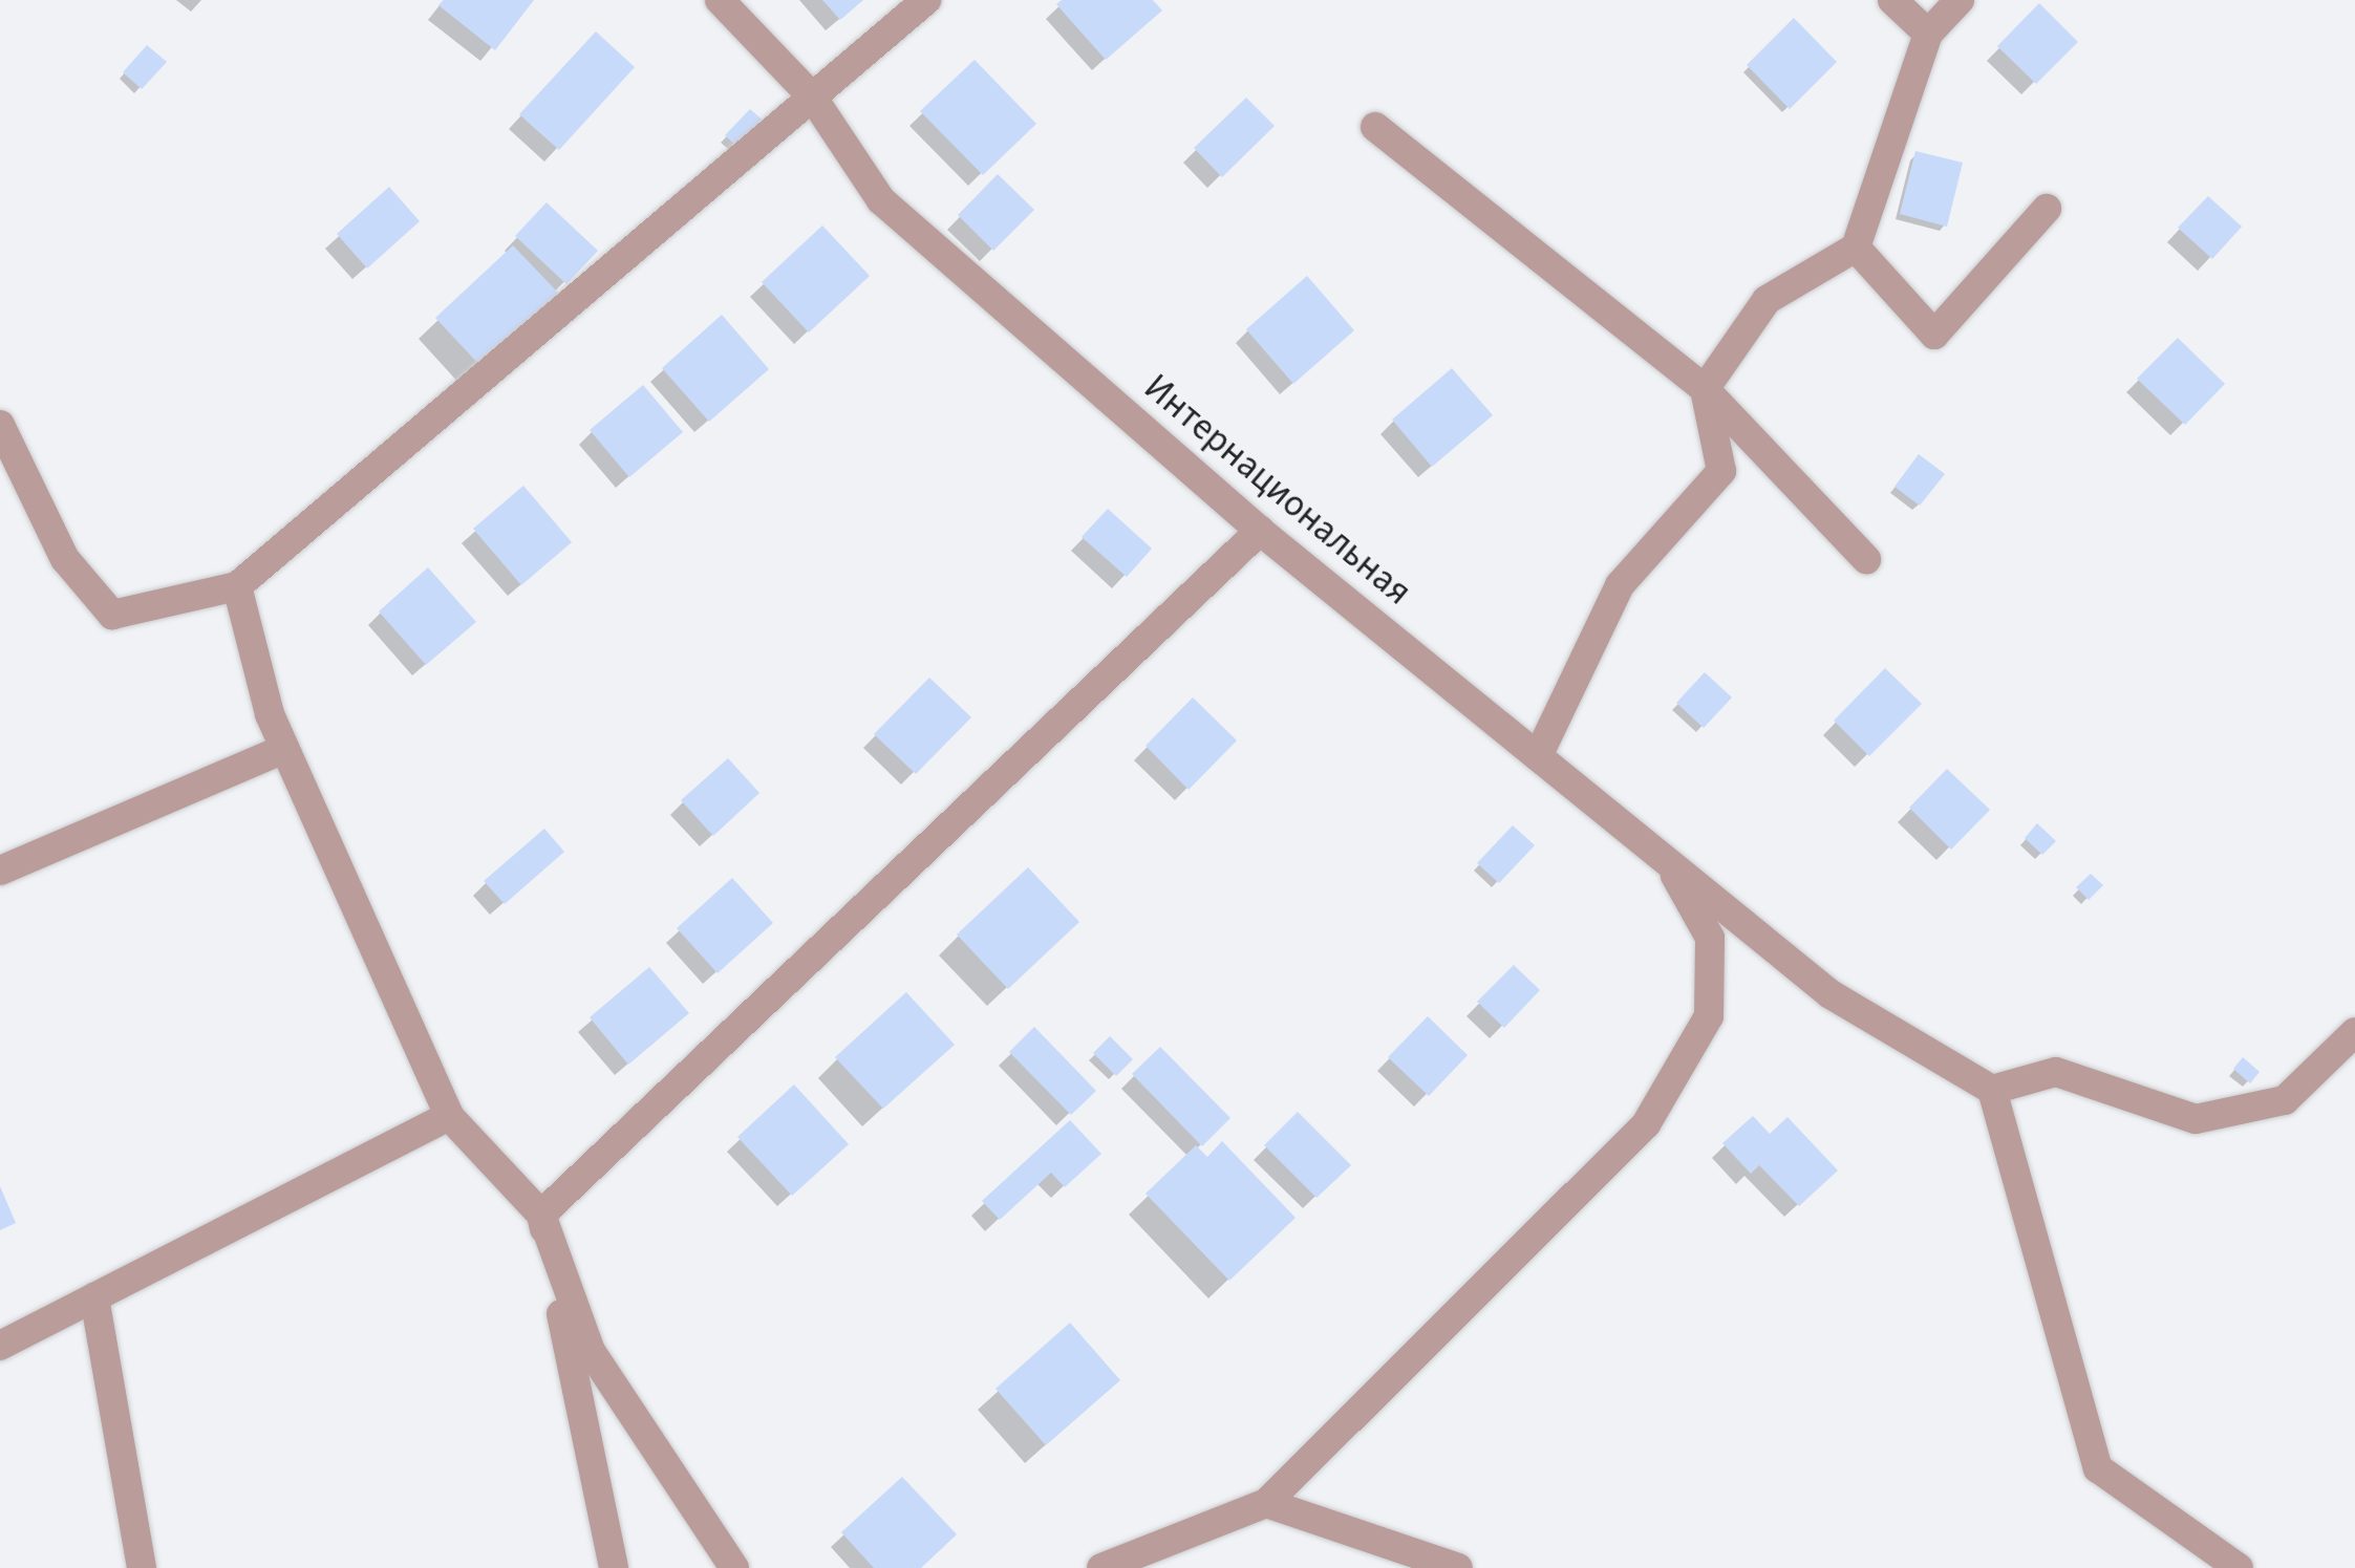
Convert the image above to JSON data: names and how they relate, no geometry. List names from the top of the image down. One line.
{"streets":{"street":["Интернациональная"]}}
